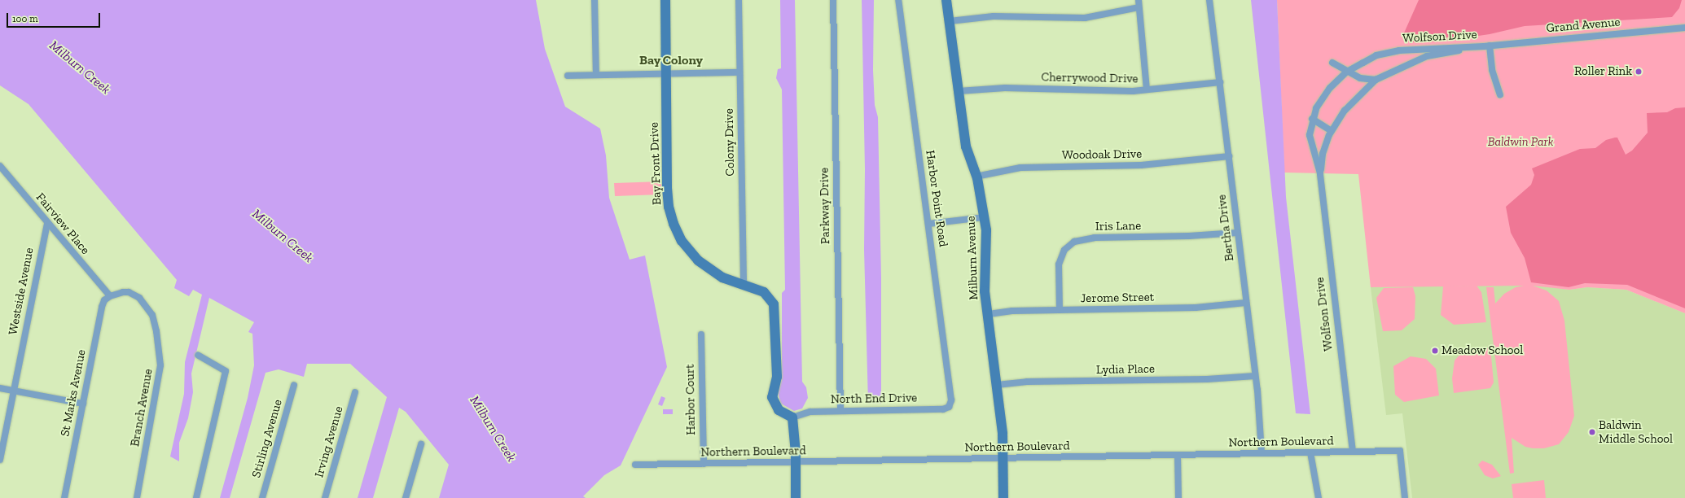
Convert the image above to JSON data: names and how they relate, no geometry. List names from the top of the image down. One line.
{"streets":{"street":["Grand Avenue","Wolfson Drive","Cherrywood Drive","Colony Drive","Woodoak Drive","Bay Front Drive","Harbor Point Road","Parkway Drive","Fairview Place","Iris Lane","Bertha Drive","Milburn Avenue","Westside Avenue","Jerome Street","Lydia Place","St Marks Avenue","North End Drive","Harbor Court","Branch Avenue","Stirling Avenue","Irving Avenue","Northern Boulevard"]},"crossings":[["Grand Avenue","Wolfson Drive"],["Wolfson Drive","Northern Boulevard"],["Cherrywood Drive","Bertha Drive"],["Cherrywood Drive","Milburn Avenue"],["Colony Drive","Bay Front Drive"],["Woodoak Drive","Bertha Drive"],["Woodoak Drive","Milburn Avenue"],["Bay Front Drive","North End Drive"],["Harbor Point Road","North End Drive"],["Parkway Drive","North End Drive"],["Fairview Place","Westside Avenue"],["Fairview Place","St Marks Avenue"],["Fairview Place","Branch Avenue"],["Iris Lane","Bertha Drive"],["Iris Lane","Jerome Street"],["Bertha Drive","Jerome Street"],["Bertha Drive","Lydia Place"],["Bertha Drive","Northern Boulevard"],["Milburn Avenue","Jerome Street"],["Milburn Avenue","Lydia Place"],["Milburn Avenue","Northern Boulevard"],["St Marks Avenue","Branch Avenue"],["Harbor Court","Northern Boulevard"]],"districts":["Bay Colony"],"water":["Milburn Creek"],"parks":["Baldwin Park"],"places":["Roller Rink","Meadow School","Baldwin Middle School"],"scale_bar":"100 m"}
